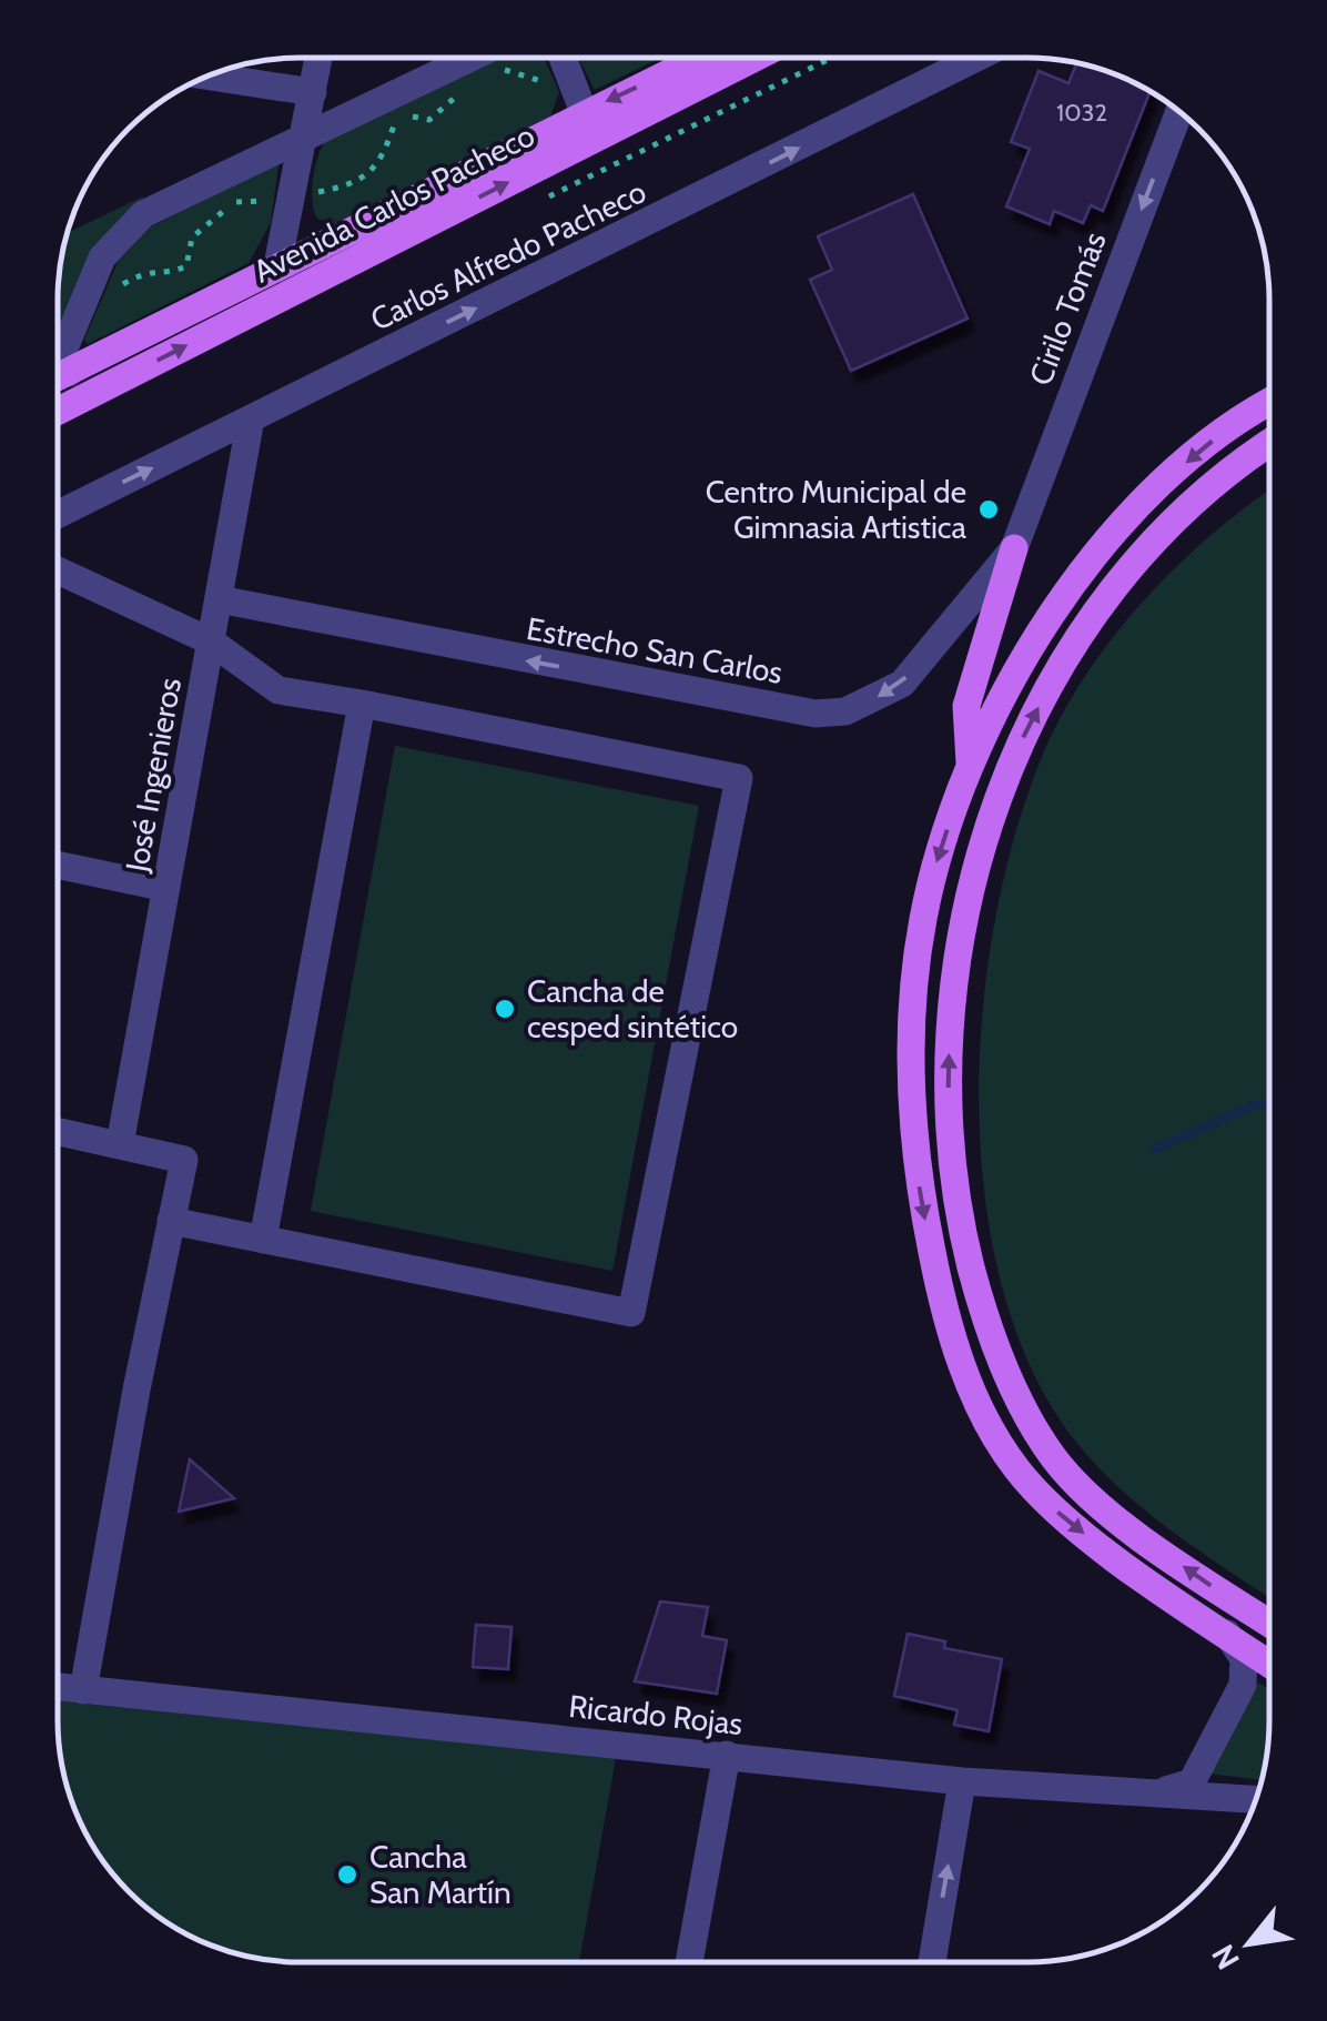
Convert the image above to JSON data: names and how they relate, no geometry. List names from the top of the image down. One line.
{"streets":{"main road":["Avenida Carlos Pacheco"],"street":["Carlos Alfredo Pacheco","Cirilo Tomás","Estrecho San Carlos","José Ingenieros","Ricardo Rojas"]},"crossings":[["Carlos Alfredo Pacheco","José Ingenieros"],["Cirilo Tomás","Estrecho San Carlos"],["Estrecho San Carlos","José Ingenieros"]],"one_way":["Carlos Alfredo Pacheco","Cirilo Tomás","Estrecho San Carlos"],"places":["Centro Municipal de Gimnasia Artistica","Cancha de cesped sintético","Cancha San Martín"],"house_numbers":["1032"],"north":"bottom left"}
